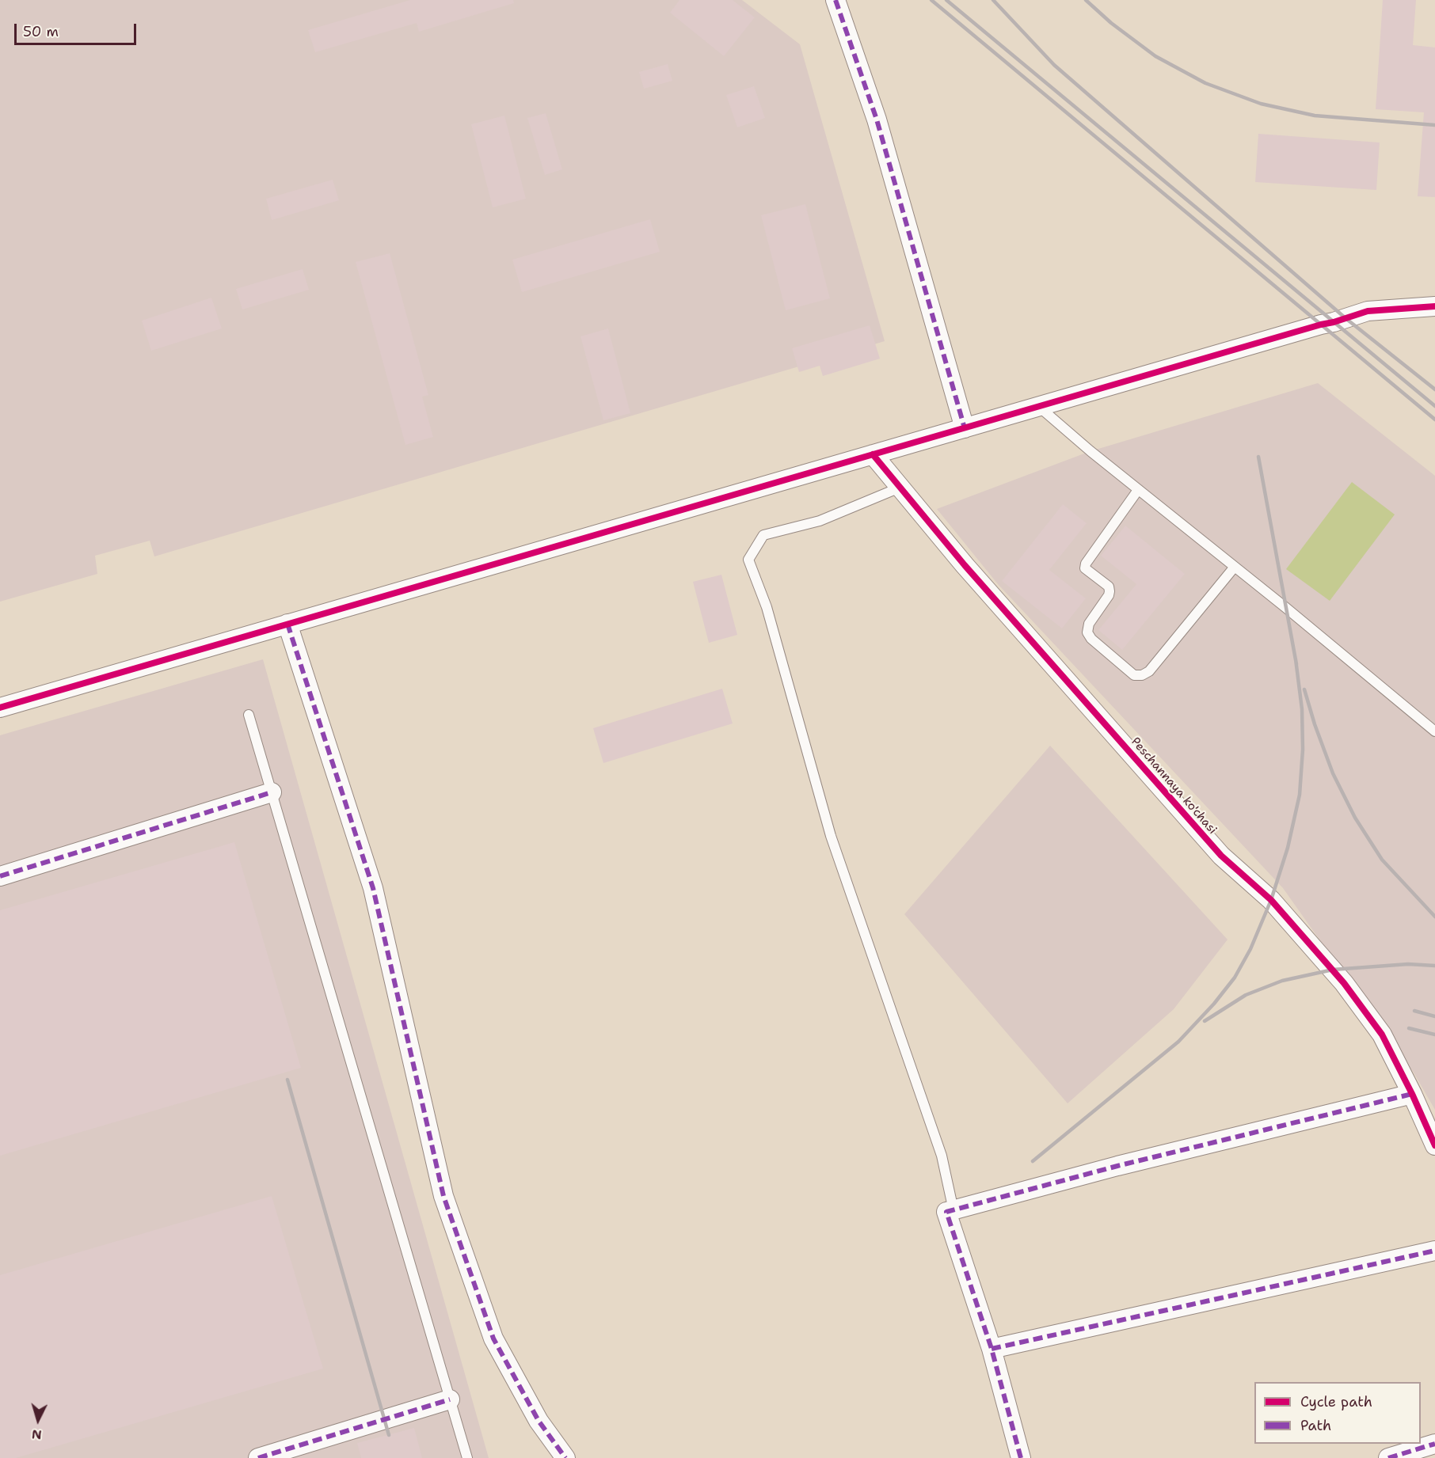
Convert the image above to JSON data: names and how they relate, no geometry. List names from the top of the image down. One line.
{"streets":{"street":["Peschannaya ko'chasi"]},"legend":["Cycle path","Path"],"scale_bar":"50 m","north":"bottom"}
